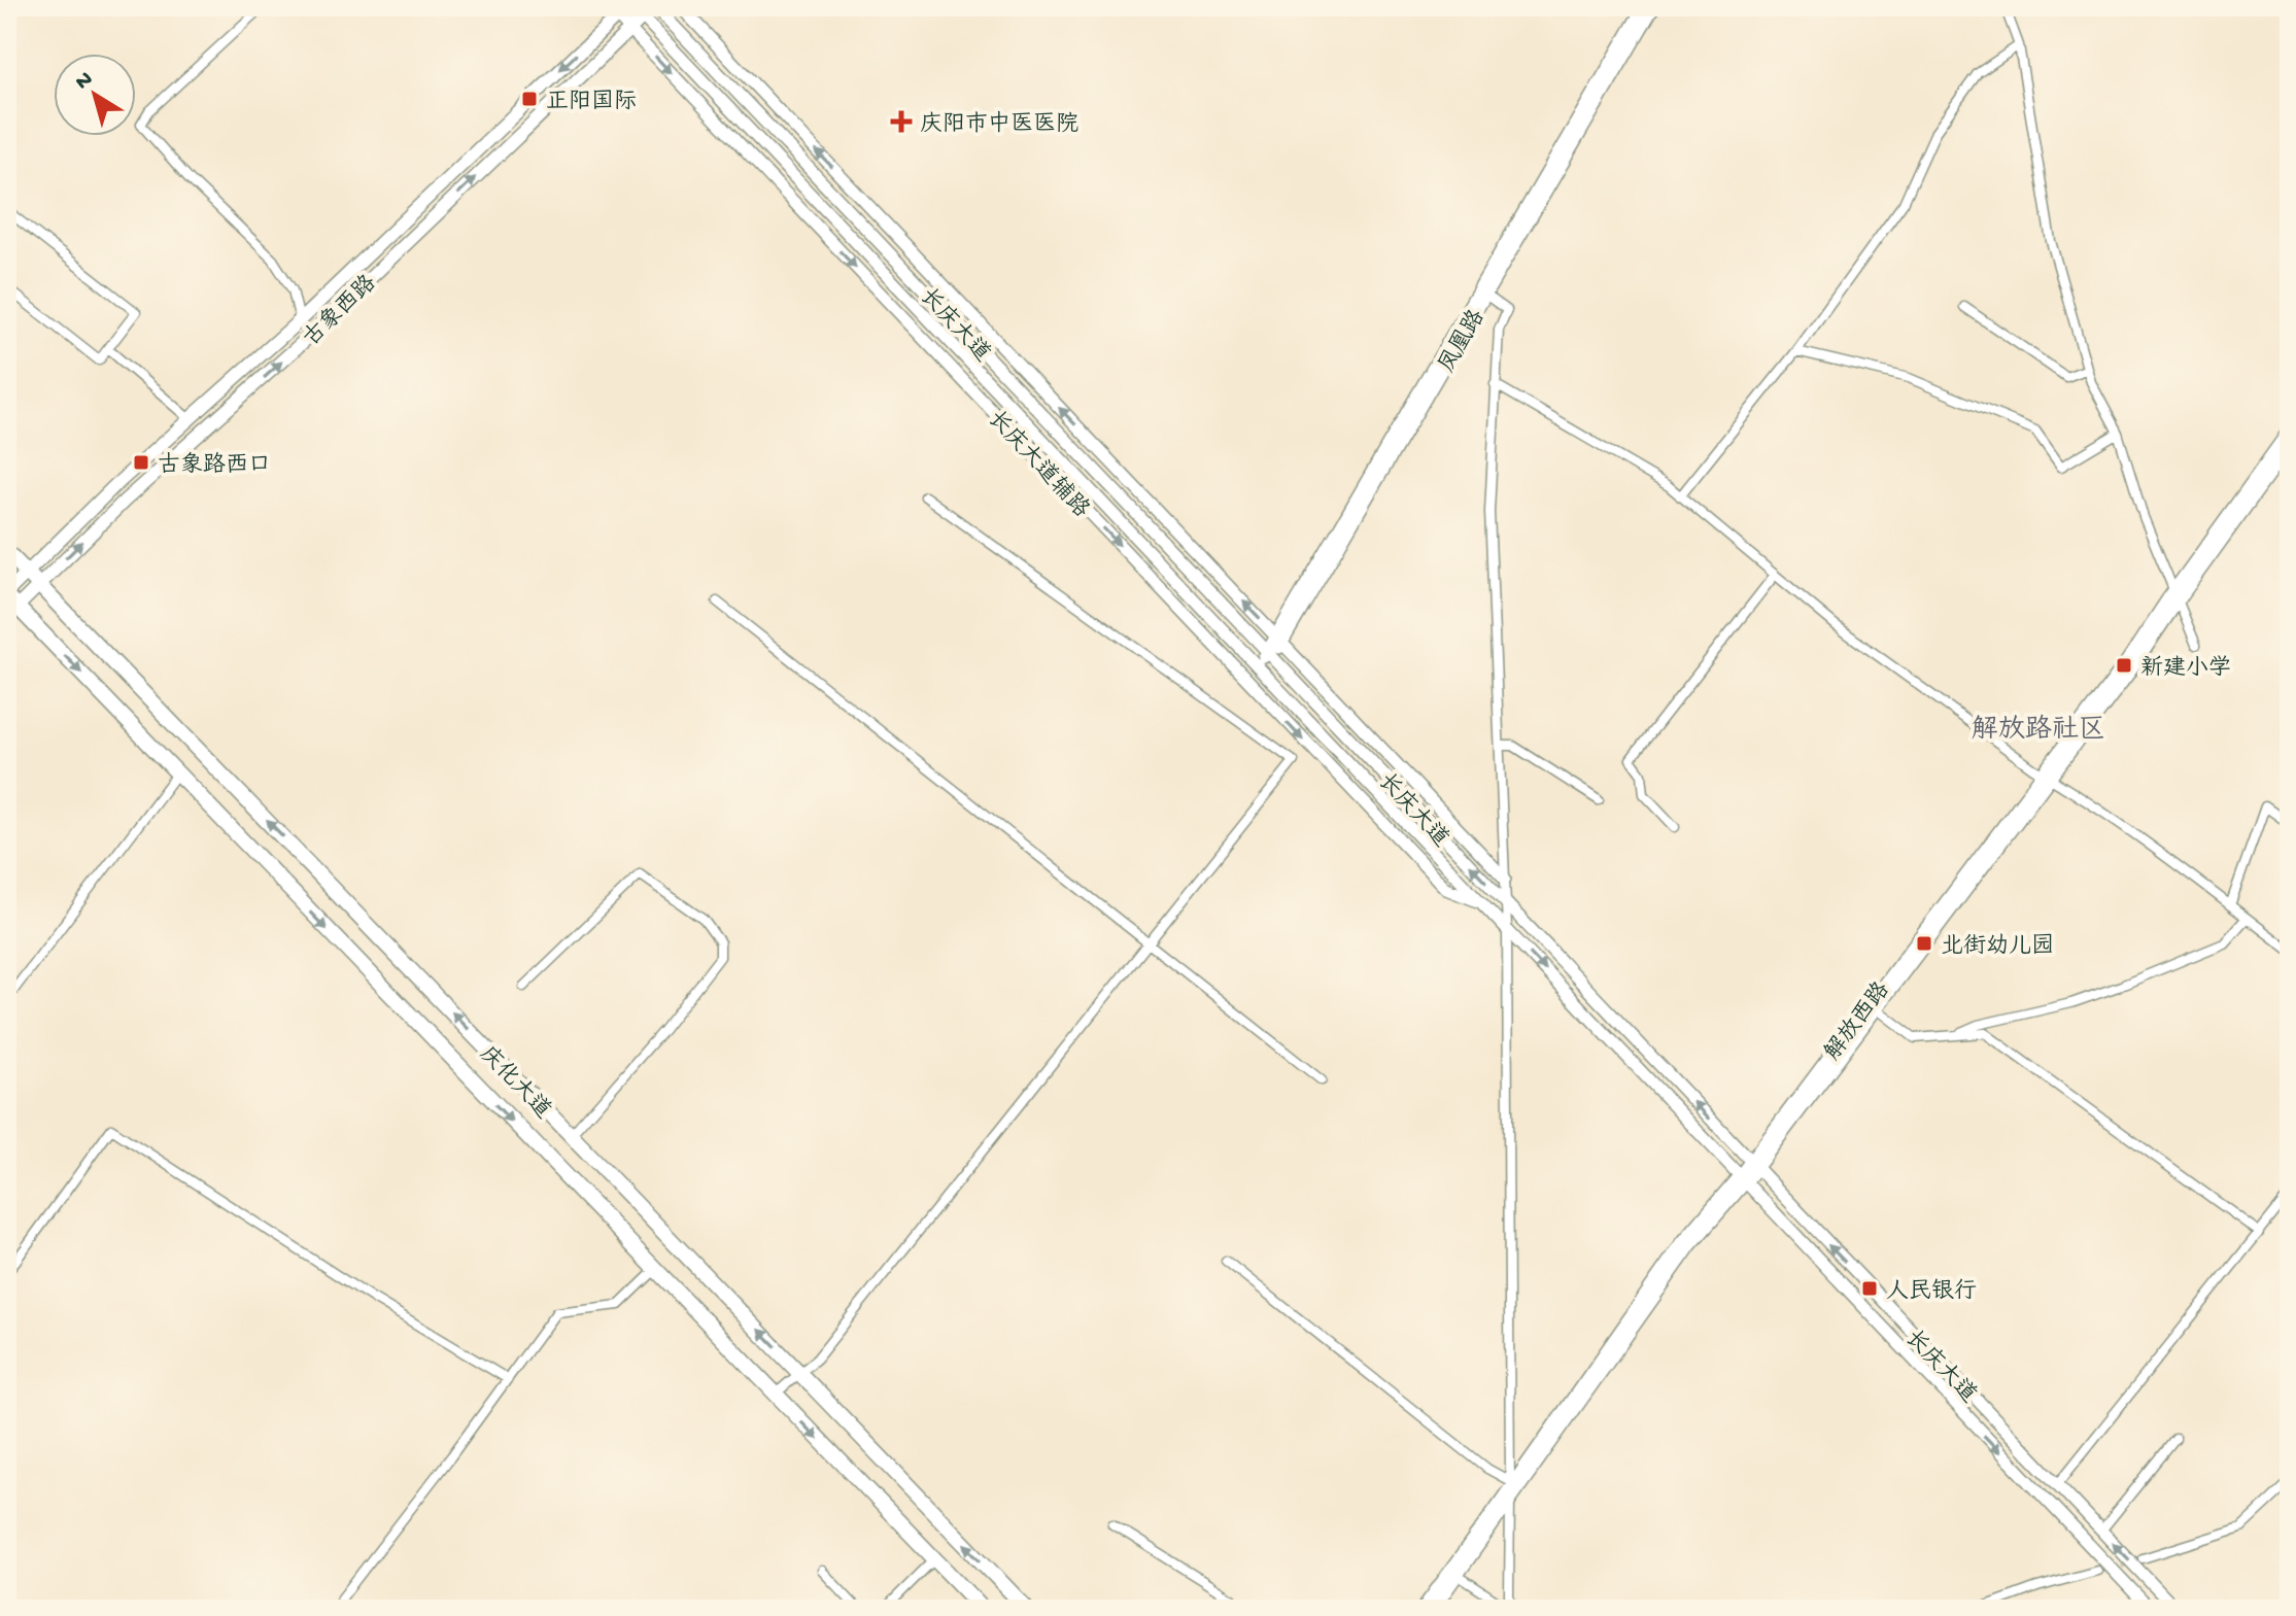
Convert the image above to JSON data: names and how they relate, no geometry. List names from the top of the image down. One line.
{"streets":{"highway":["庆化大道"],"main road":["古象西路"],"street":["长庆大道","凤凰路","长庆大道辅路","解放西路"]},"crossings":[["古象西路","长庆大道"],["古象西路","长庆大道辅路"],["古象西路","庆化大道"],["长庆大道","凤凰路"],["长庆大道","长庆大道辅路"],["长庆大道","解放西路"]],"districts":["解放路社区"],"places":{"transit":["正阳国际","古象路西口","新建小学","北街幼儿园","人民银行"],"health":["庆阳市中医医院"]},"north":"top left"}
